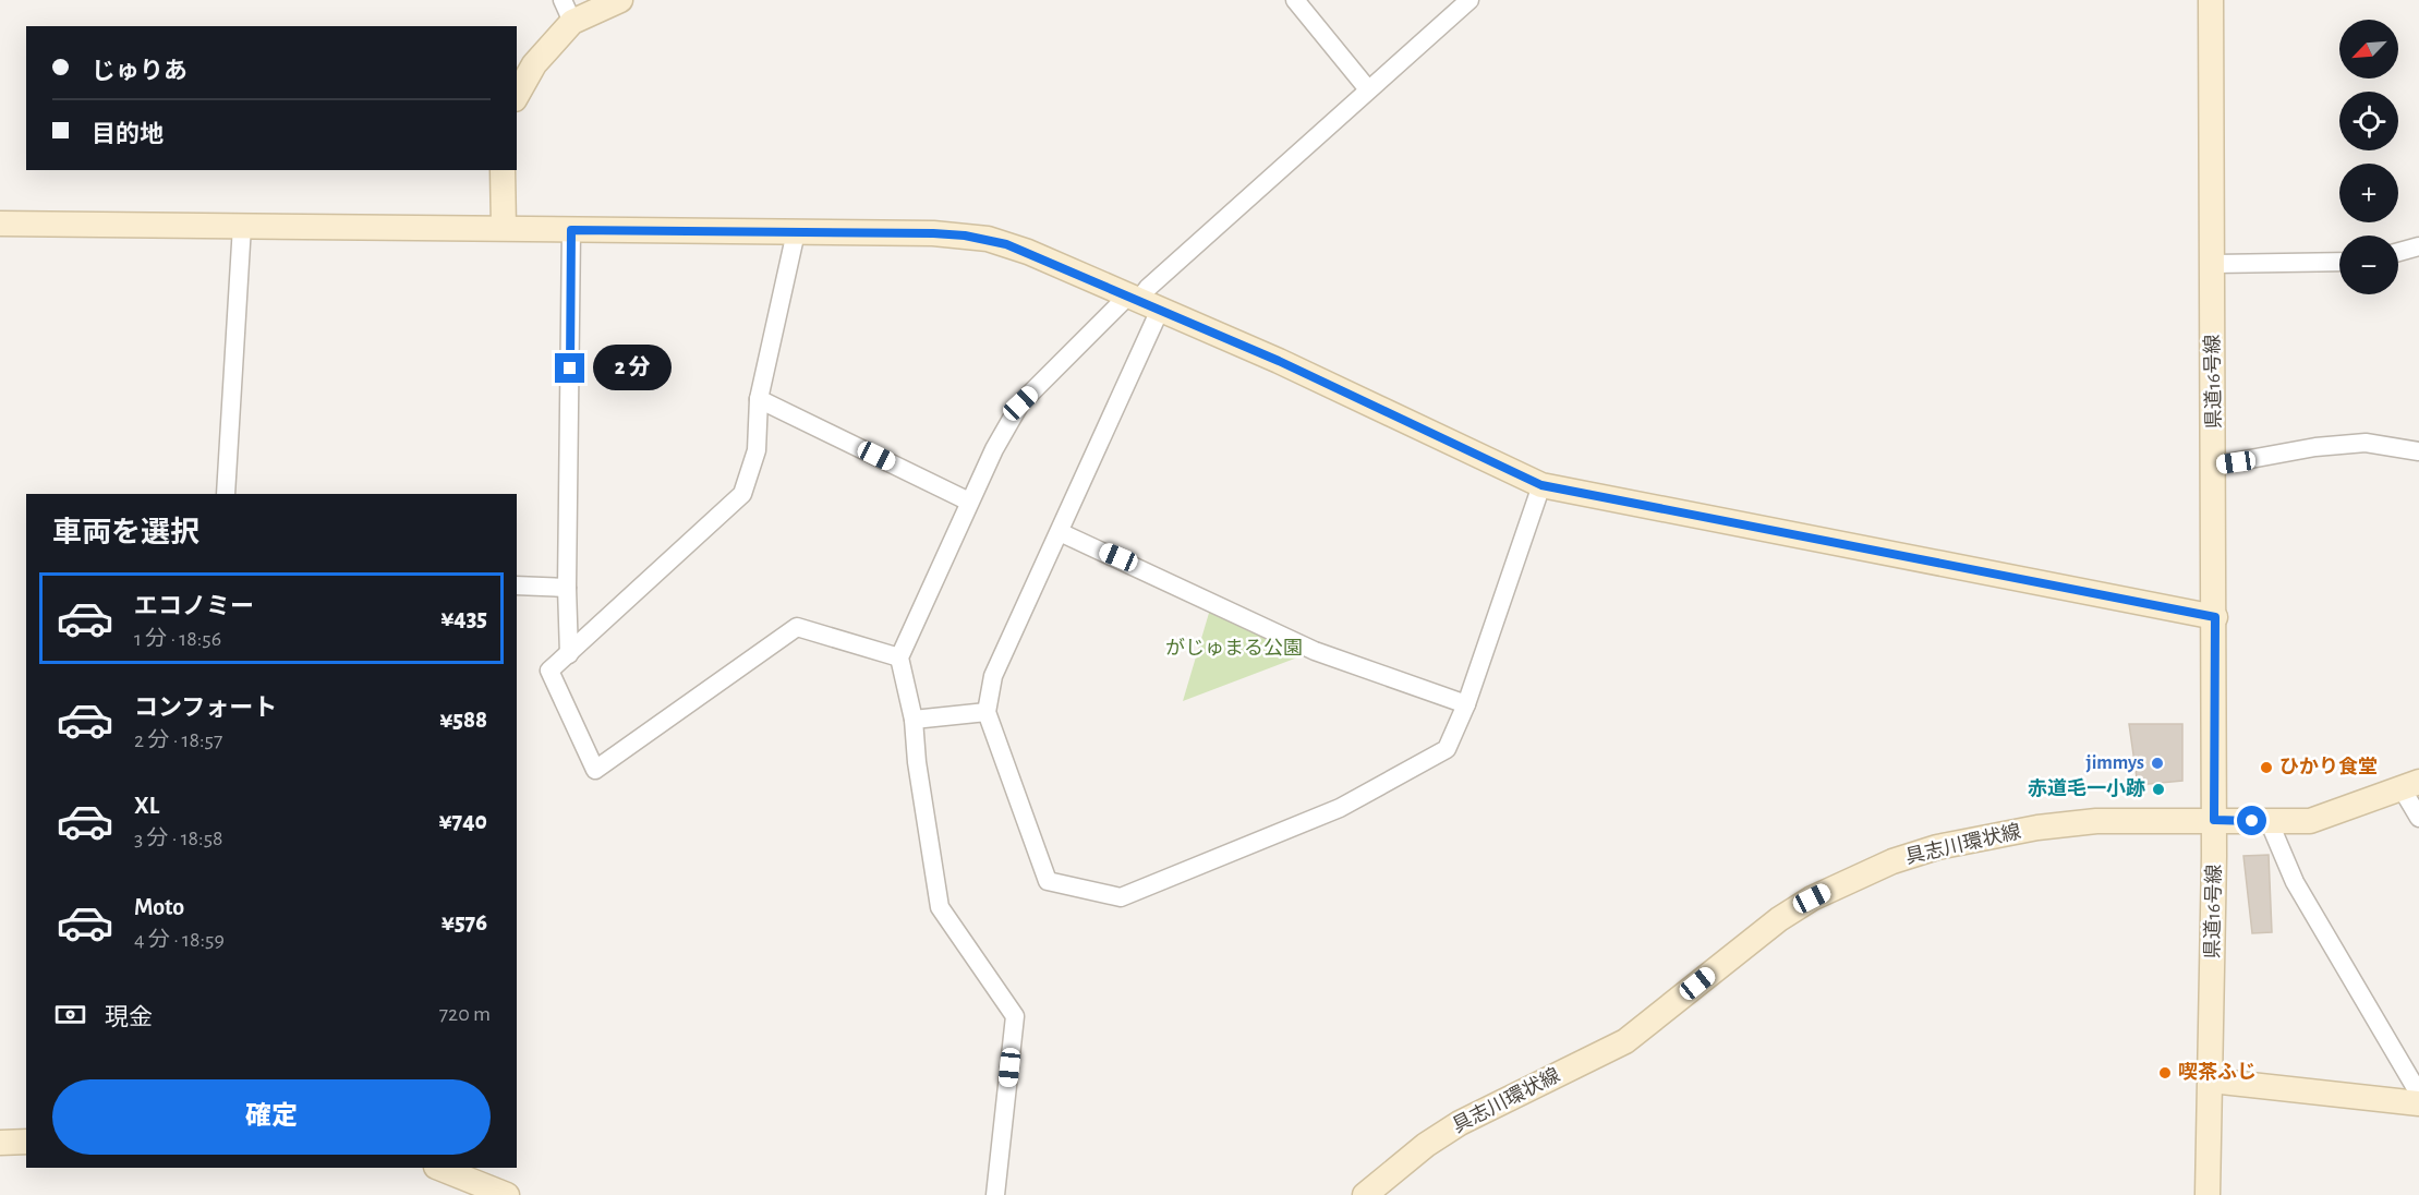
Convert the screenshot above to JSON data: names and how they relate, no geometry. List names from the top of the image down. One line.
{"streets":{"street":["県道16号線","具志川環状線"]},"crossings":[["県道16号線","具志川環状線"]],"parks":["がじゅまる公園"],"places":["jimmys","ひかり食堂","赤道毛一小跡","喫茶ふじ"],"north":"bottom left","page":{"map_buttons":["+","−"],"banner":["じゅりあ","目的地"],"bubble":"2 分","heading":"車両を選択","list":[{"name":"エコノミー","note":"1 分 · 18:56","value":"¥435"},{"name":"コンフォート","note":"2 分 · 18:57","value":"¥588"},{"name":"XL","note":"3 分 · 18:58","value":"¥740"},{"name":"Moto","note":"4 分 · 18:59","value":"¥576"}],"pay":["現金","720 m"],"buttons":"確定"}}
